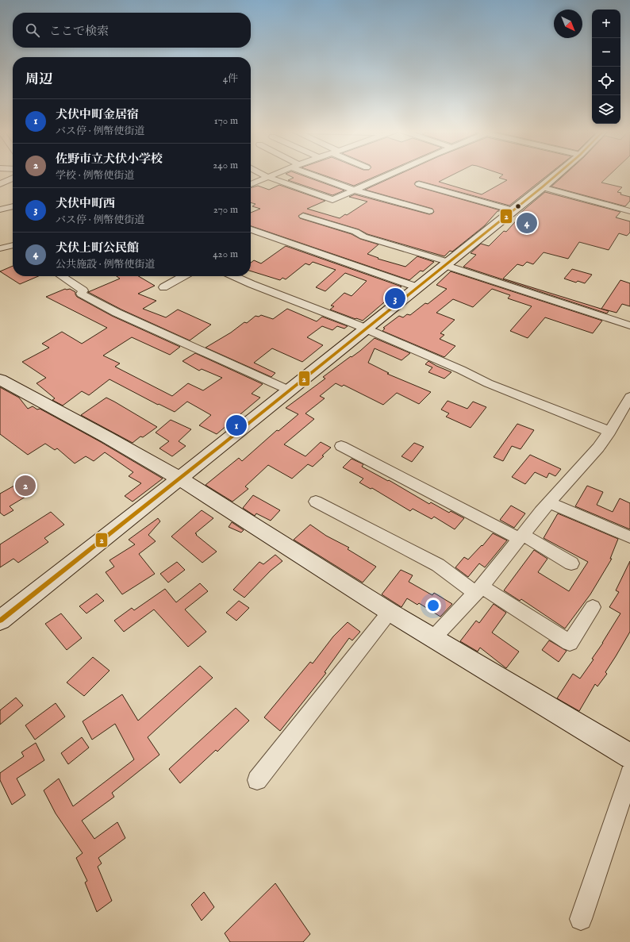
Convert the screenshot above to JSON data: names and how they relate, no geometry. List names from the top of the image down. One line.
{"lines":["transit line 2"],"north":"bottom right","page":{"map_buttons":["+","−"],"search":"ここで検索","heading":["周辺","4件"],"list":[{"mark":"1","name":"犬伏中町金居宿","note":"バス停 · 例幣使街道","value":"170 m"},{"mark":"2","name":"佐野市立犬伏小学校","note":"学校 · 例幣使街道","value":"240 m"},{"mark":"3","name":"犬伏中町西","note":"バス停 · 例幣使街道","value":"270 m"},{"mark":"4","name":"犬伏上町公民館","note":"公共施設 · 例幣使街道","value":"420 m"}],"pins":["4","3","1","2"]}}
